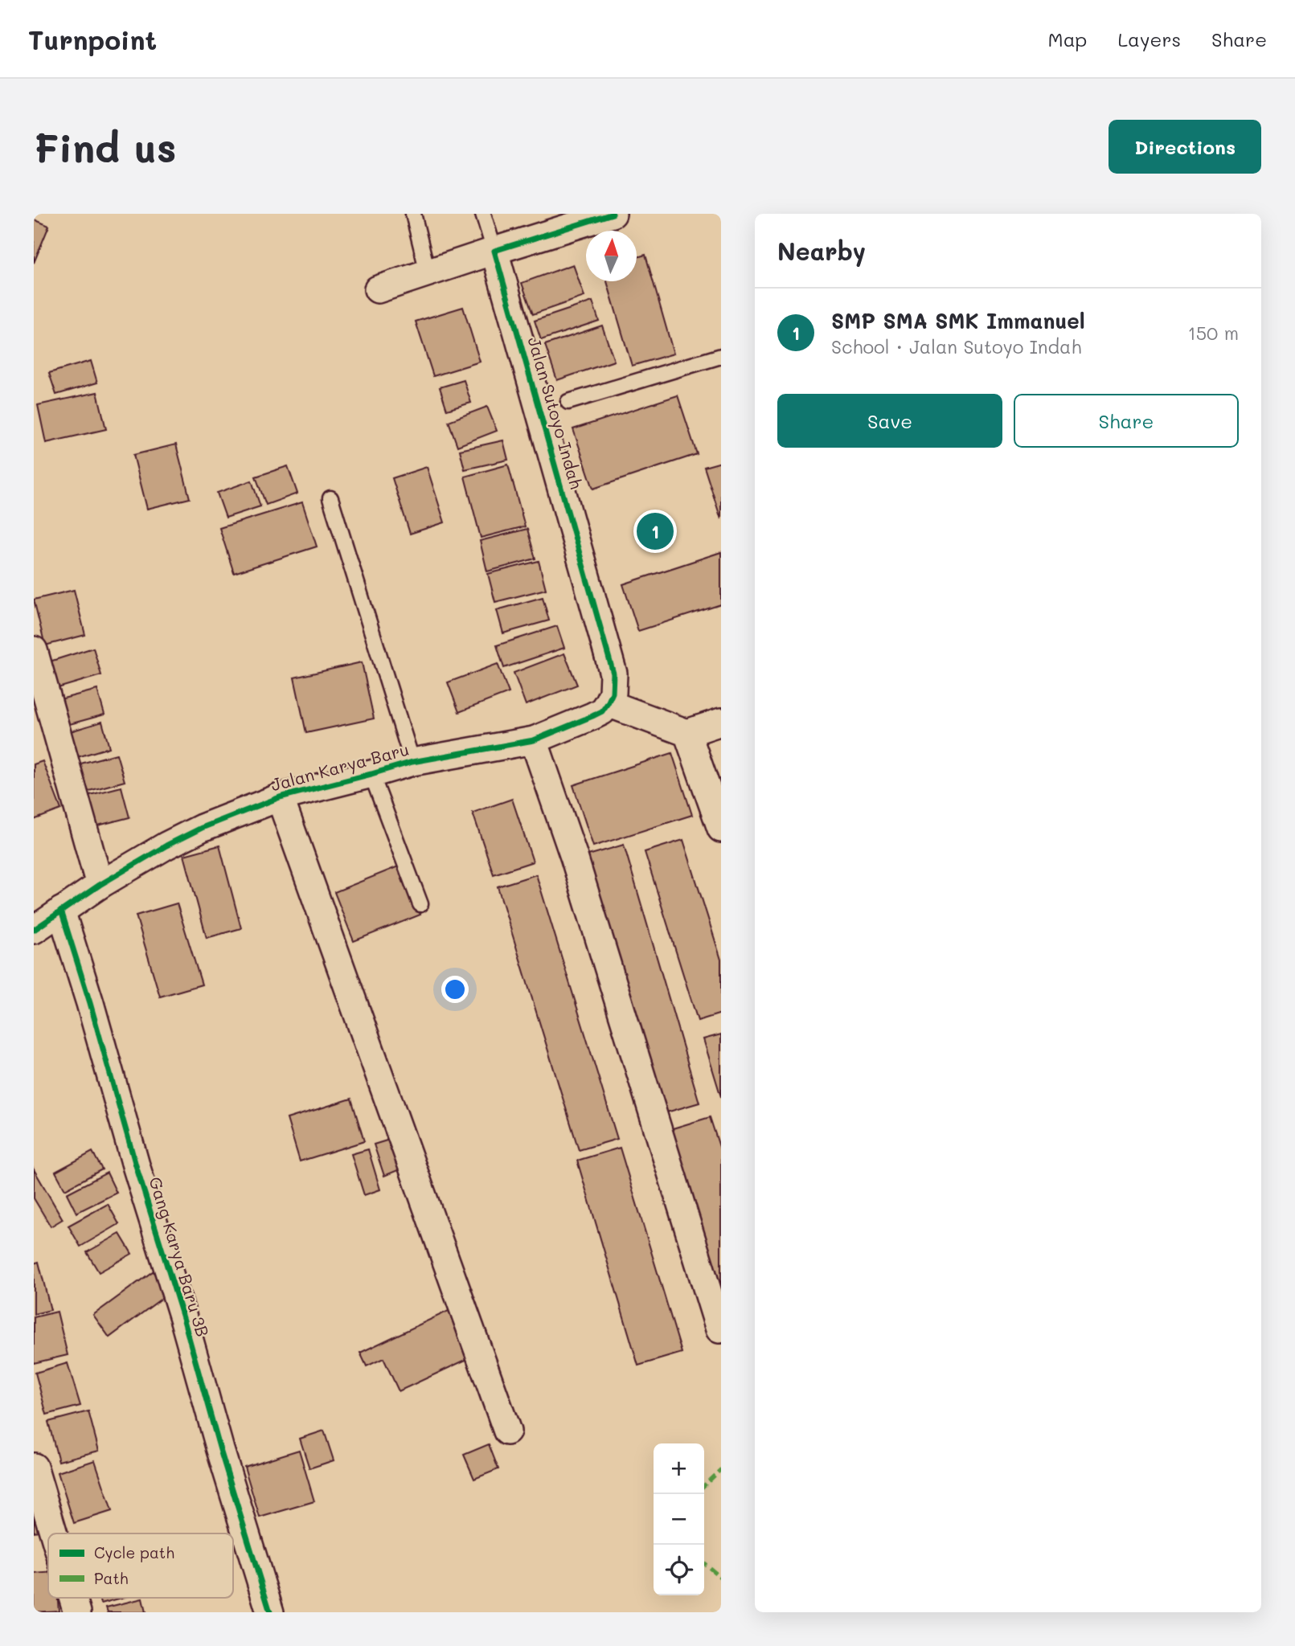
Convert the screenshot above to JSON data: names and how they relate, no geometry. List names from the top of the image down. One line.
{"streets":{"street":["Jalan Sutoyo Indah","Jalan Karya Baru","Gang Karya Baru 3B"]},"crossings":[["Jalan Sutoyo Indah","Jalan Karya Baru"],["Jalan Karya Baru","Gang Karya Baru 3B"]],"legend":["Cycle path","Path"],"north":"top","page":{"header":"Turnpoint","nav":["Map","Layers","Share"],"buttons":["Directions",["Save","Share"]],"title":"Find us","heading":"Nearby","list":[{"mark":"1","name":"SMP SMA SMK Immanuel","note":"School · Jalan Sutoyo Indah","value":"150 m"}],"pins":"1","map_buttons":["+","−"]}}
